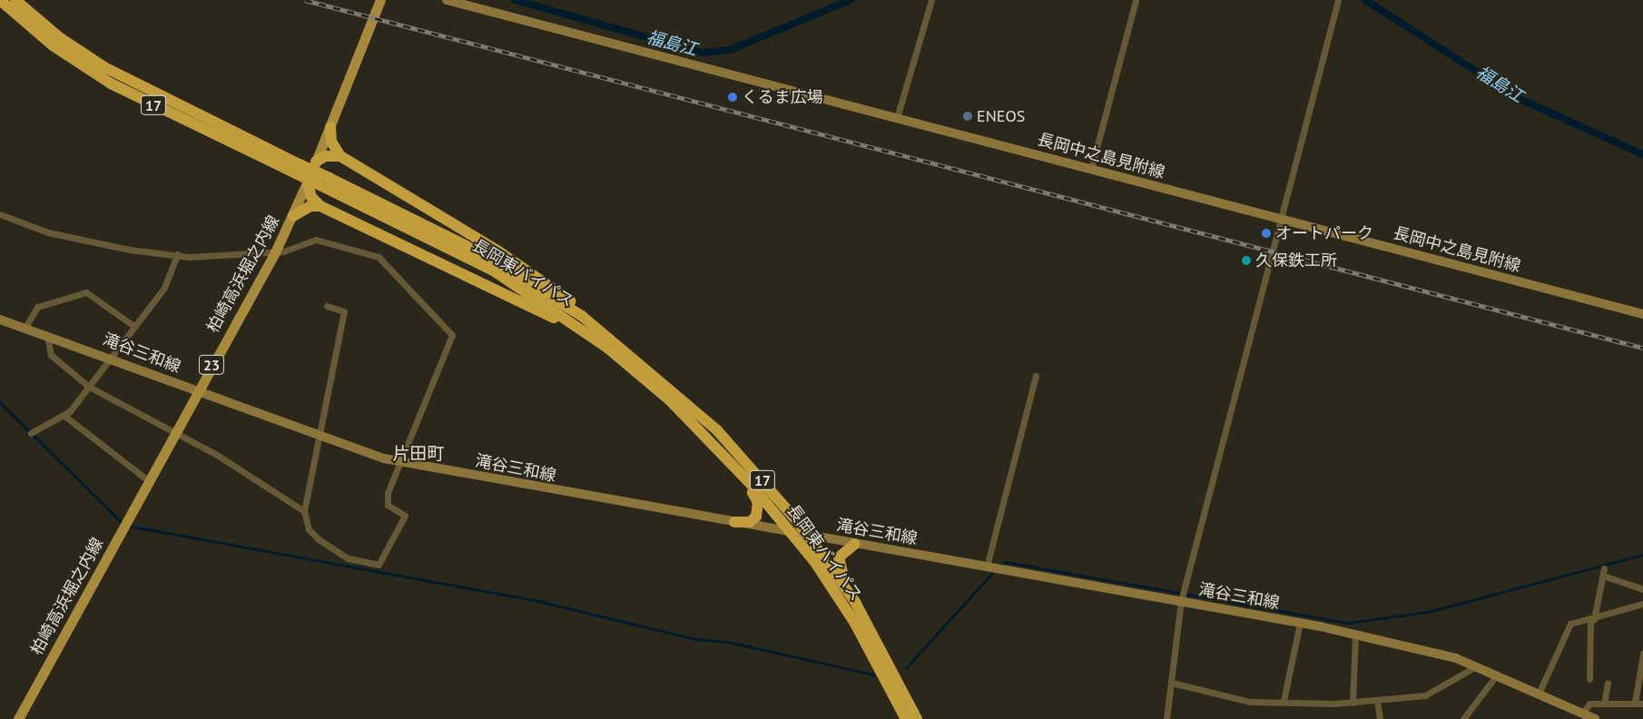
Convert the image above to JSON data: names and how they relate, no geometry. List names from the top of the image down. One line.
{"streets":{"highway":["17","長岡東バイパス"],"main road":["長岡中之島見附線","柏崎高浜堀之内線","滝谷三和線","23"]},"crossings":[["長岡東バイパス","滝谷三和線"],["柏崎高浜堀之内線","滝谷三和線"]],"districts":["片田町"],"water":["福島江"],"places":["くるま広場","ENEOS","オートパーク","久保鉄工所"]}
